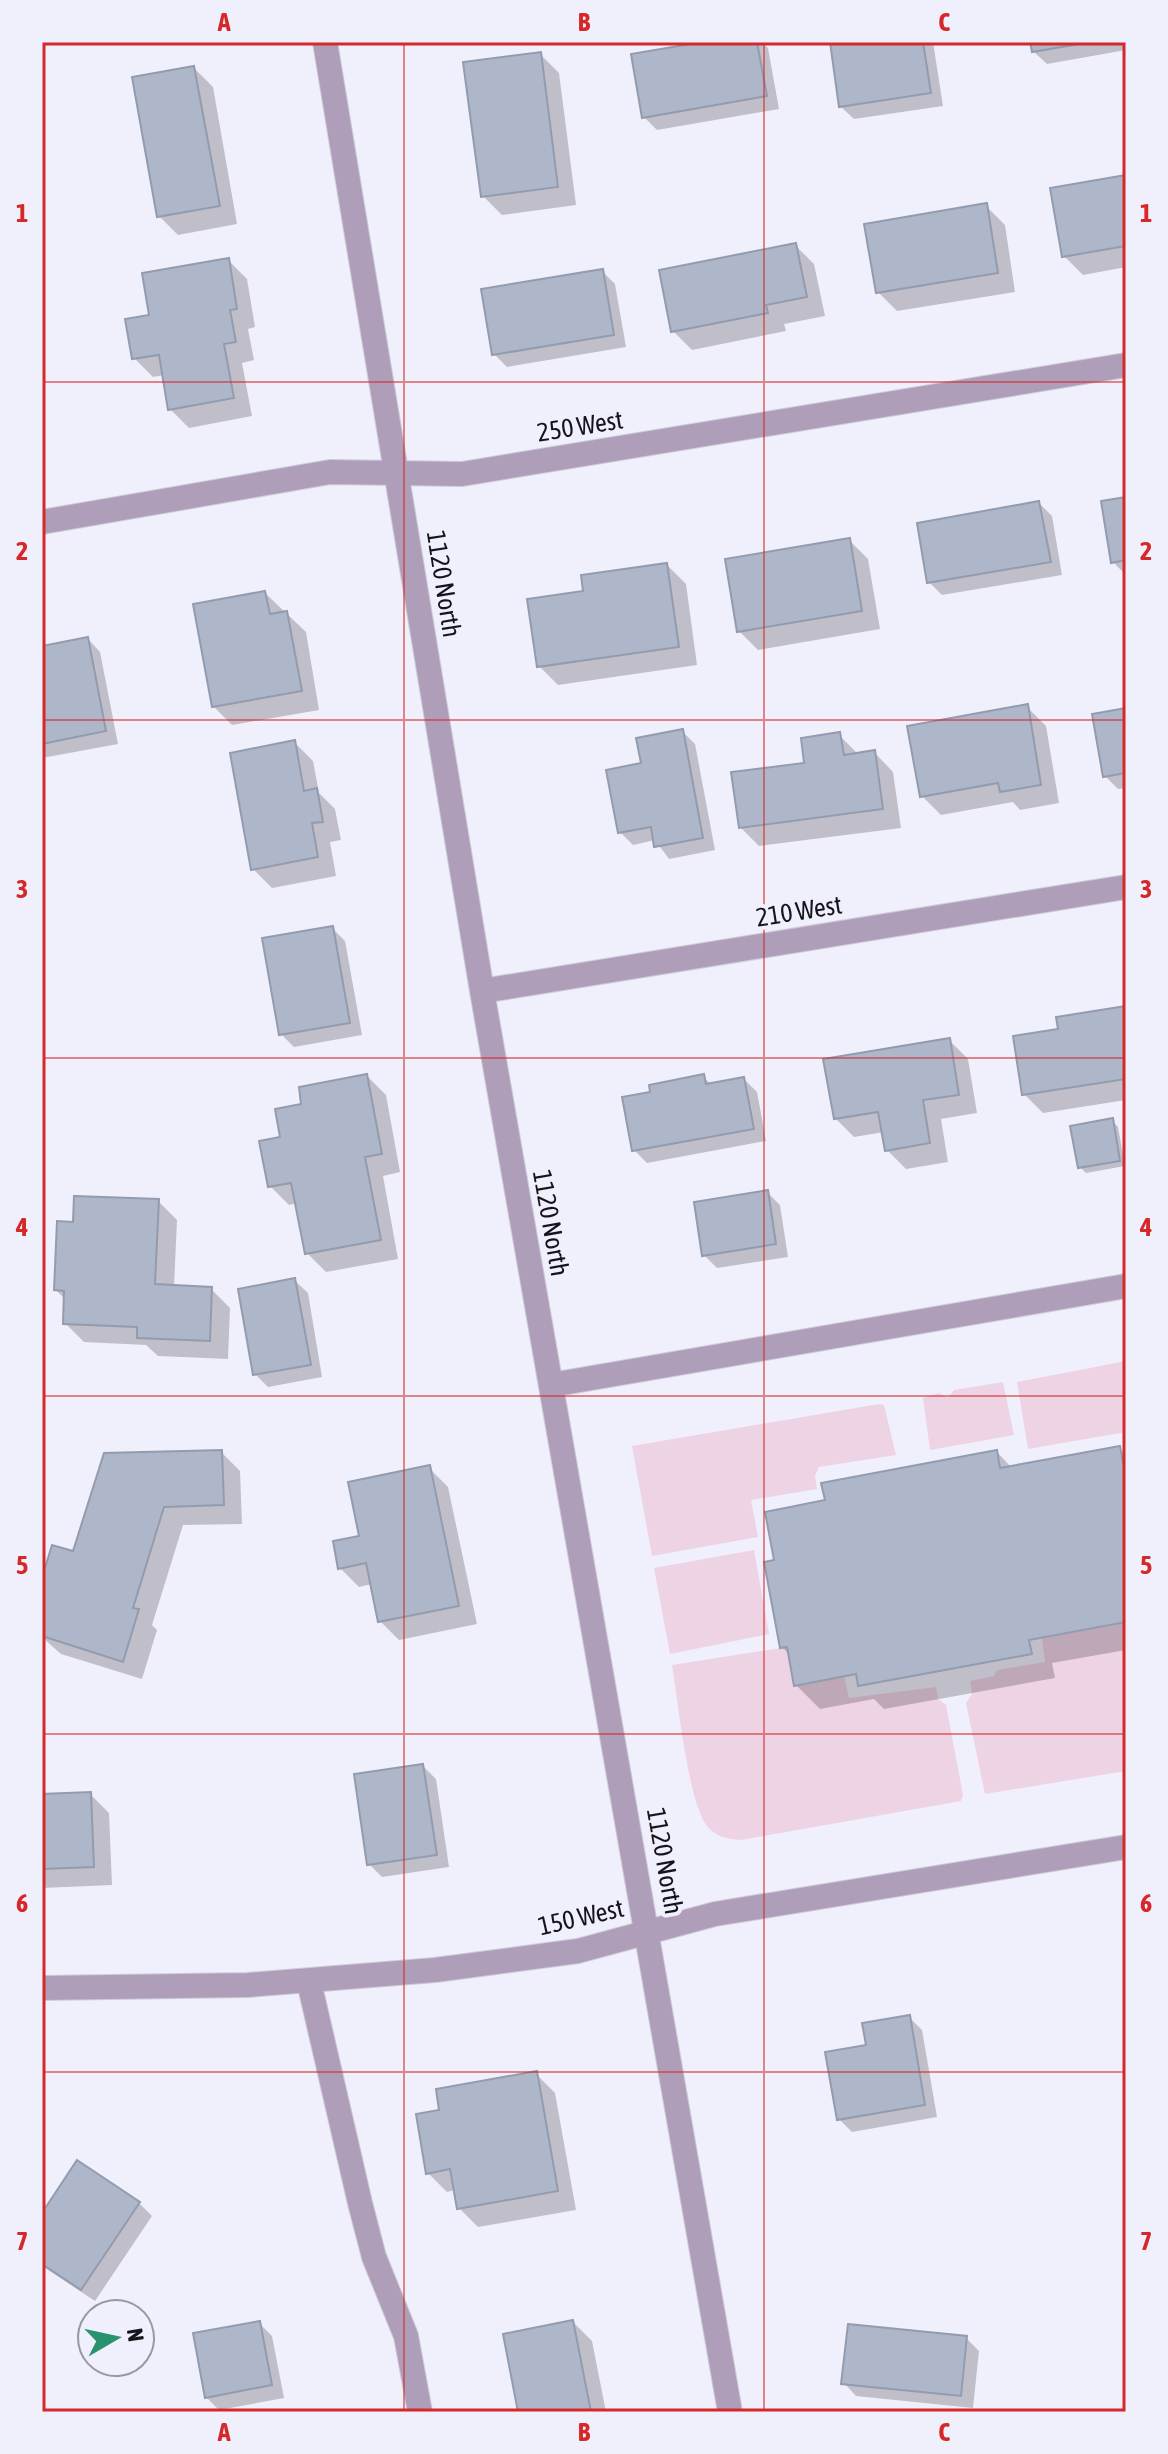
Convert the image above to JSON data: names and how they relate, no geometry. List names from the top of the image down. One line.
{"streets":{"street":["250 West","1120 North","210 West","150 West"]},"crossings":[["250 West","1120 North"],["1120 North","210 West"],["1120 North","150 West"]],"north":"right","grid":{"columns":["A","B","C"],"rows":["1","2","3","4","5","6","7"]}}
